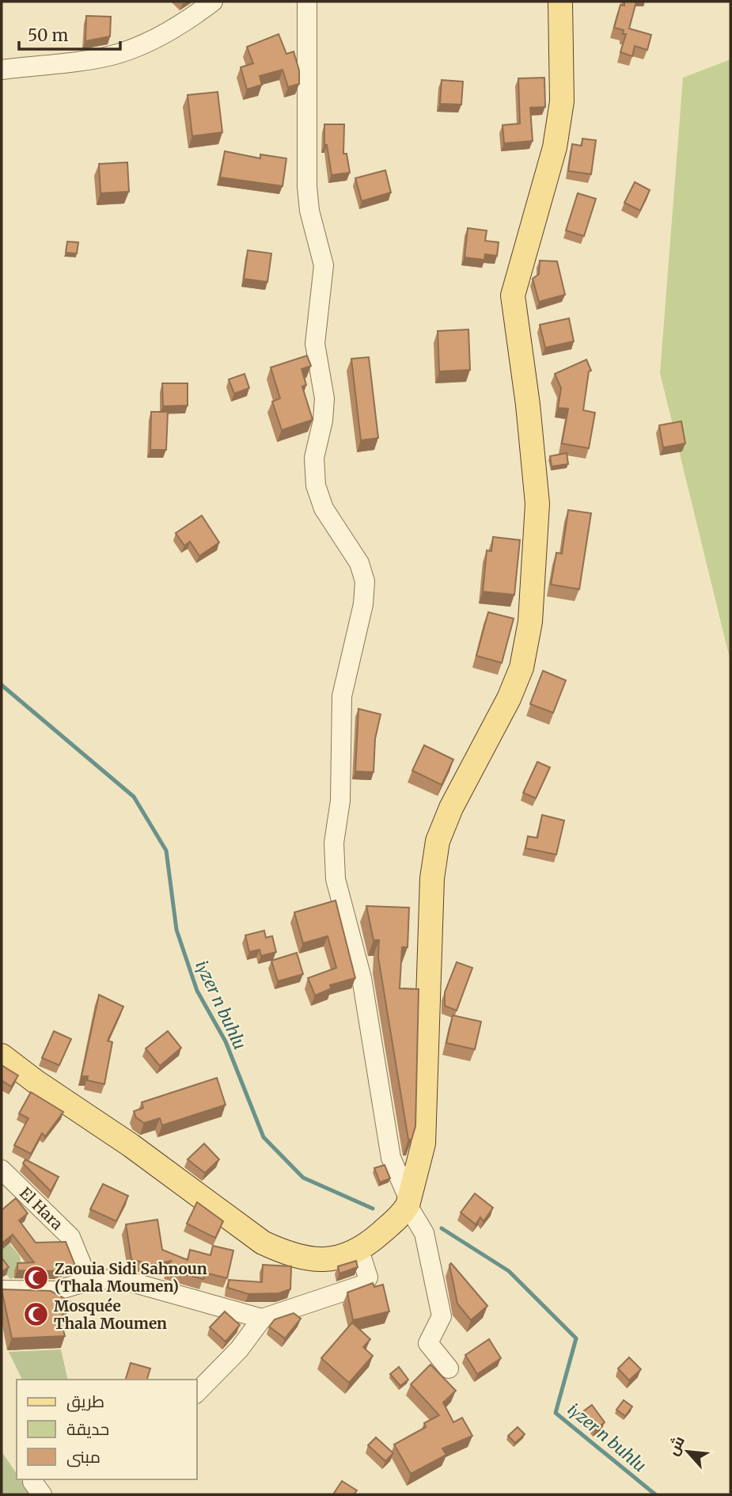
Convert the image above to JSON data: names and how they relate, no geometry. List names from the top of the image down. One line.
{"streets":{"street":["El Hara"]},"water":["iγzer n buhlu"],"places":{"mosque":["Zaouia Sidi Sahnoun (Thala Moumen)","Mosquée Thala Moumen"]},"legend":["طريق","حديقة","مبنى"],"scale_bar":"50 m","north":"top left"}
